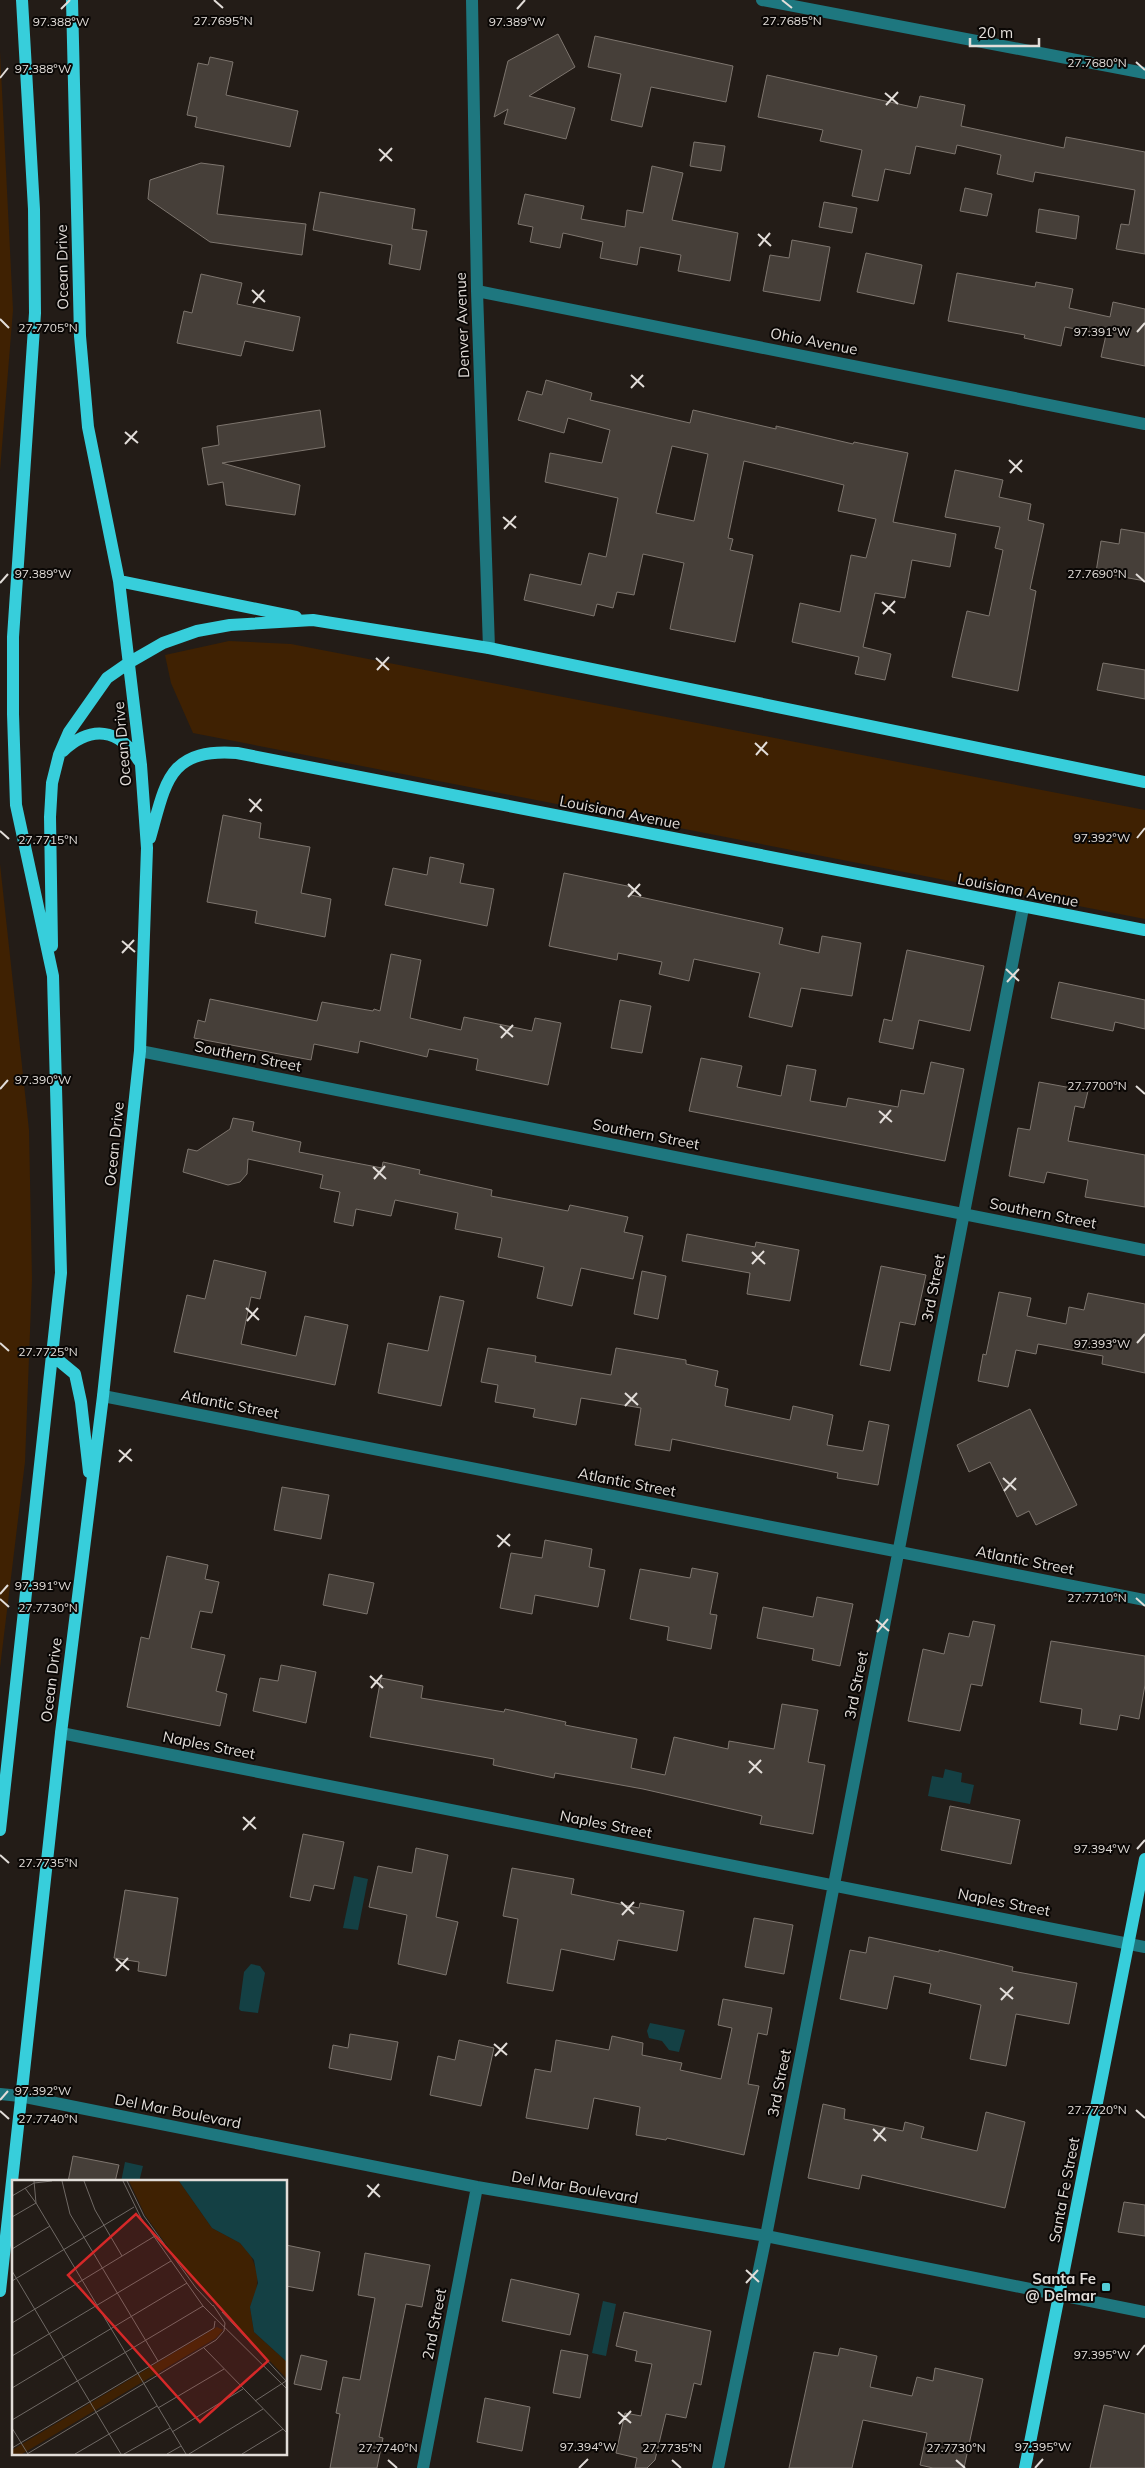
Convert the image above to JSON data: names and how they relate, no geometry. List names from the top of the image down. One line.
{"streets":{"main road":["Ocean Drive","Louisiana Avenue","Santa Fe Street"],"street":["Denver Avenue","Ohio Avenue","Southern Street","3rd Street","Atlantic Street","Naples Street","Del Mar Boulevard","2nd Street"]},"crossings":[["Ocean Drive","Louisiana Avenue"],["Ocean Drive","Southern Street"],["Ocean Drive","Atlantic Street"],["Ocean Drive","Naples Street"],["Ocean Drive","Del Mar Boulevard"],["Denver Avenue","Ohio Avenue"],["Louisiana Avenue","3rd Street"],["Southern Street","3rd Street"],["3rd Street","Atlantic Street"],["3rd Street","Naples Street"],["3rd Street","Del Mar Boulevard"],["Naples Street","Santa Fe Street"],["Del Mar Boulevard","Santa Fe Street"],["Del Mar Boulevard","2nd Street"]],"places":{"transit":["Santa Fe @ Delmar"]},"scale_bar":"20 m","coordinates":["27.7695°N","27.7685°N","97.388°W","97.389°W","27.7680°N","27.7705°N","97.391°W","27.7690°N","97.392°W","27.7715°N","97.390°W","27.7700°N","97.393°W","27.7725°N","27.7710°N","27.7730°N","97.394°W","27.7735°N","27.7720°N","27.7740°N","97.395°W"]}
